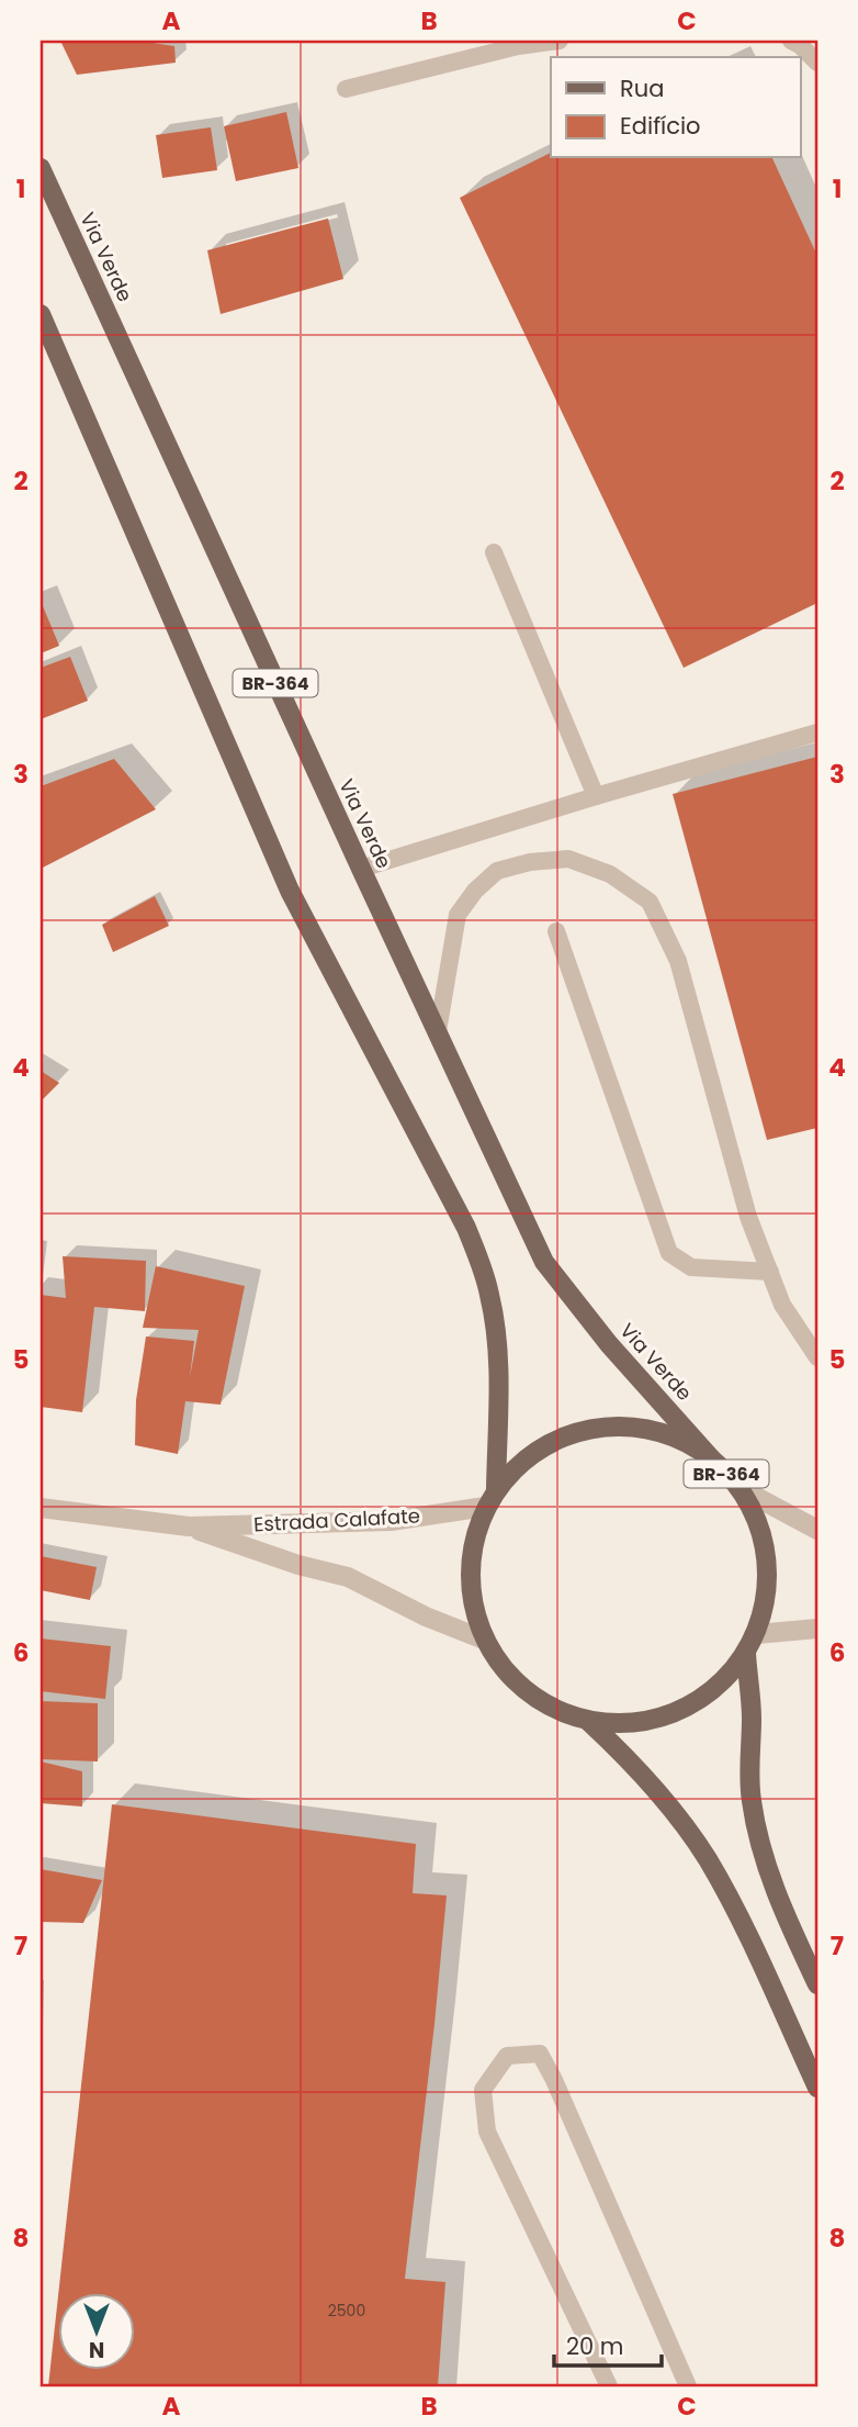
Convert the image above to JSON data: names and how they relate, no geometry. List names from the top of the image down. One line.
{"streets":{"main road":["Via Verde","BR-364"],"street":["Estrada Calafate"]},"crossings":[["Via Verde","BR-364"],["BR-364","Estrada Calafate"]],"house_numbers":["2500"],"legend":["Rua","Edifício"],"scale_bar":"20 m","north":"bottom","grid":{"columns":["A","B","C"],"rows":["1","2","3","4","5","6","7","8"]}}
